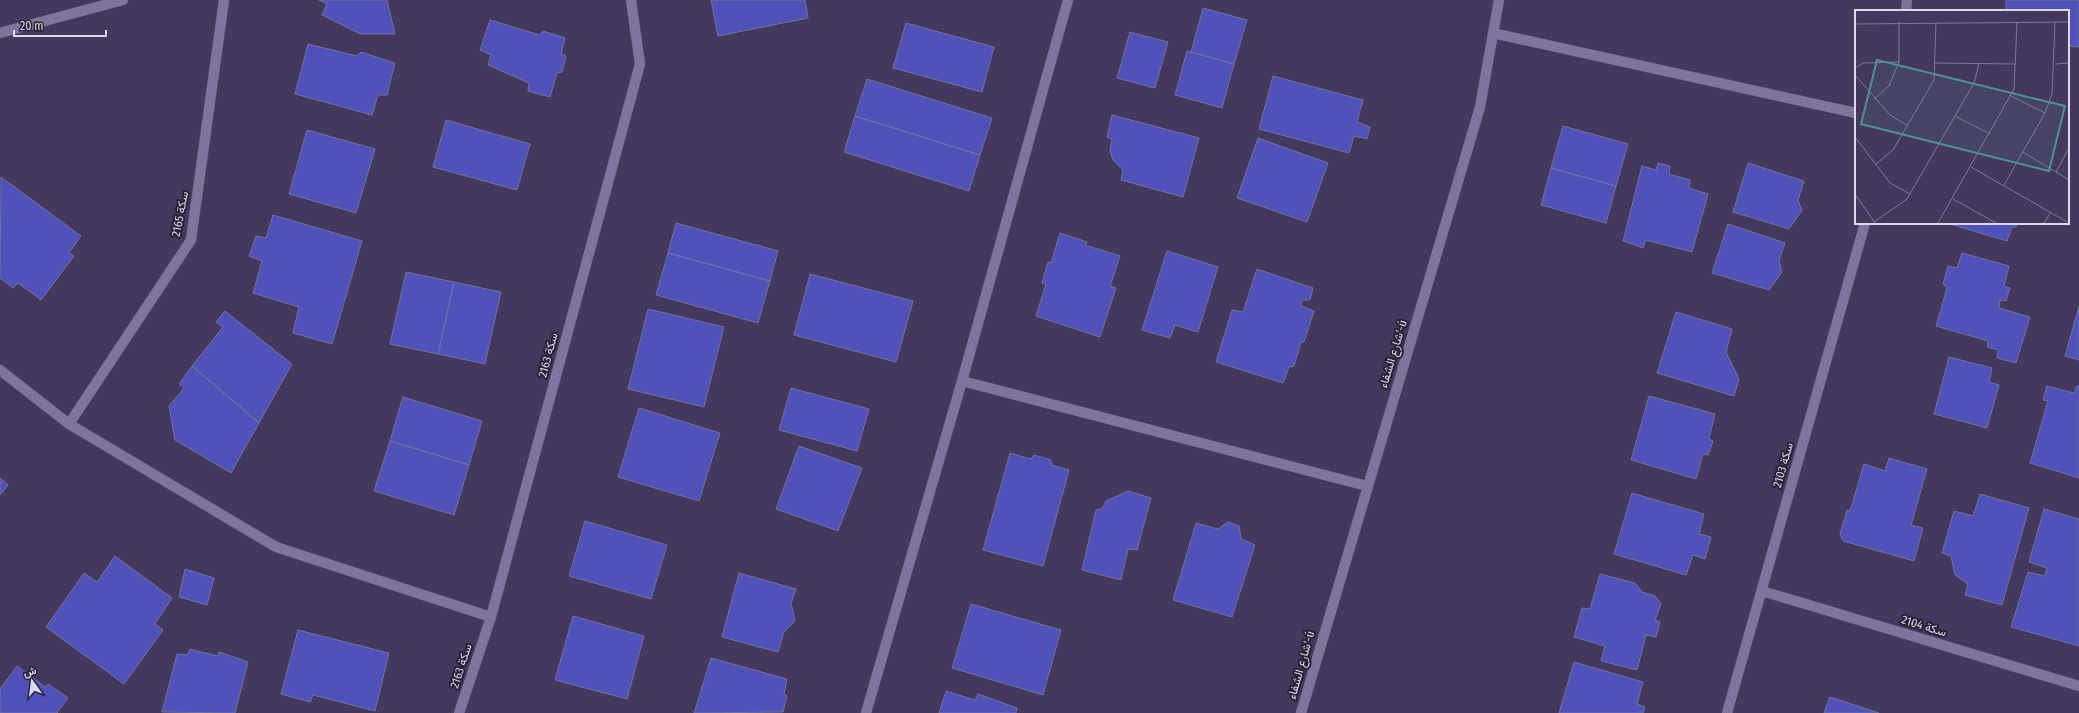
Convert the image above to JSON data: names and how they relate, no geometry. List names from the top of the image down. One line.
{"streets":{"street":["سكة 2165","شارع الشفاء'-ú","سكة 2163","سكة 2103","سكة 2104"]},"crossings":[["سكة 2103","سكة 2104"]],"scale_bar":"20 m","north":"top"}
